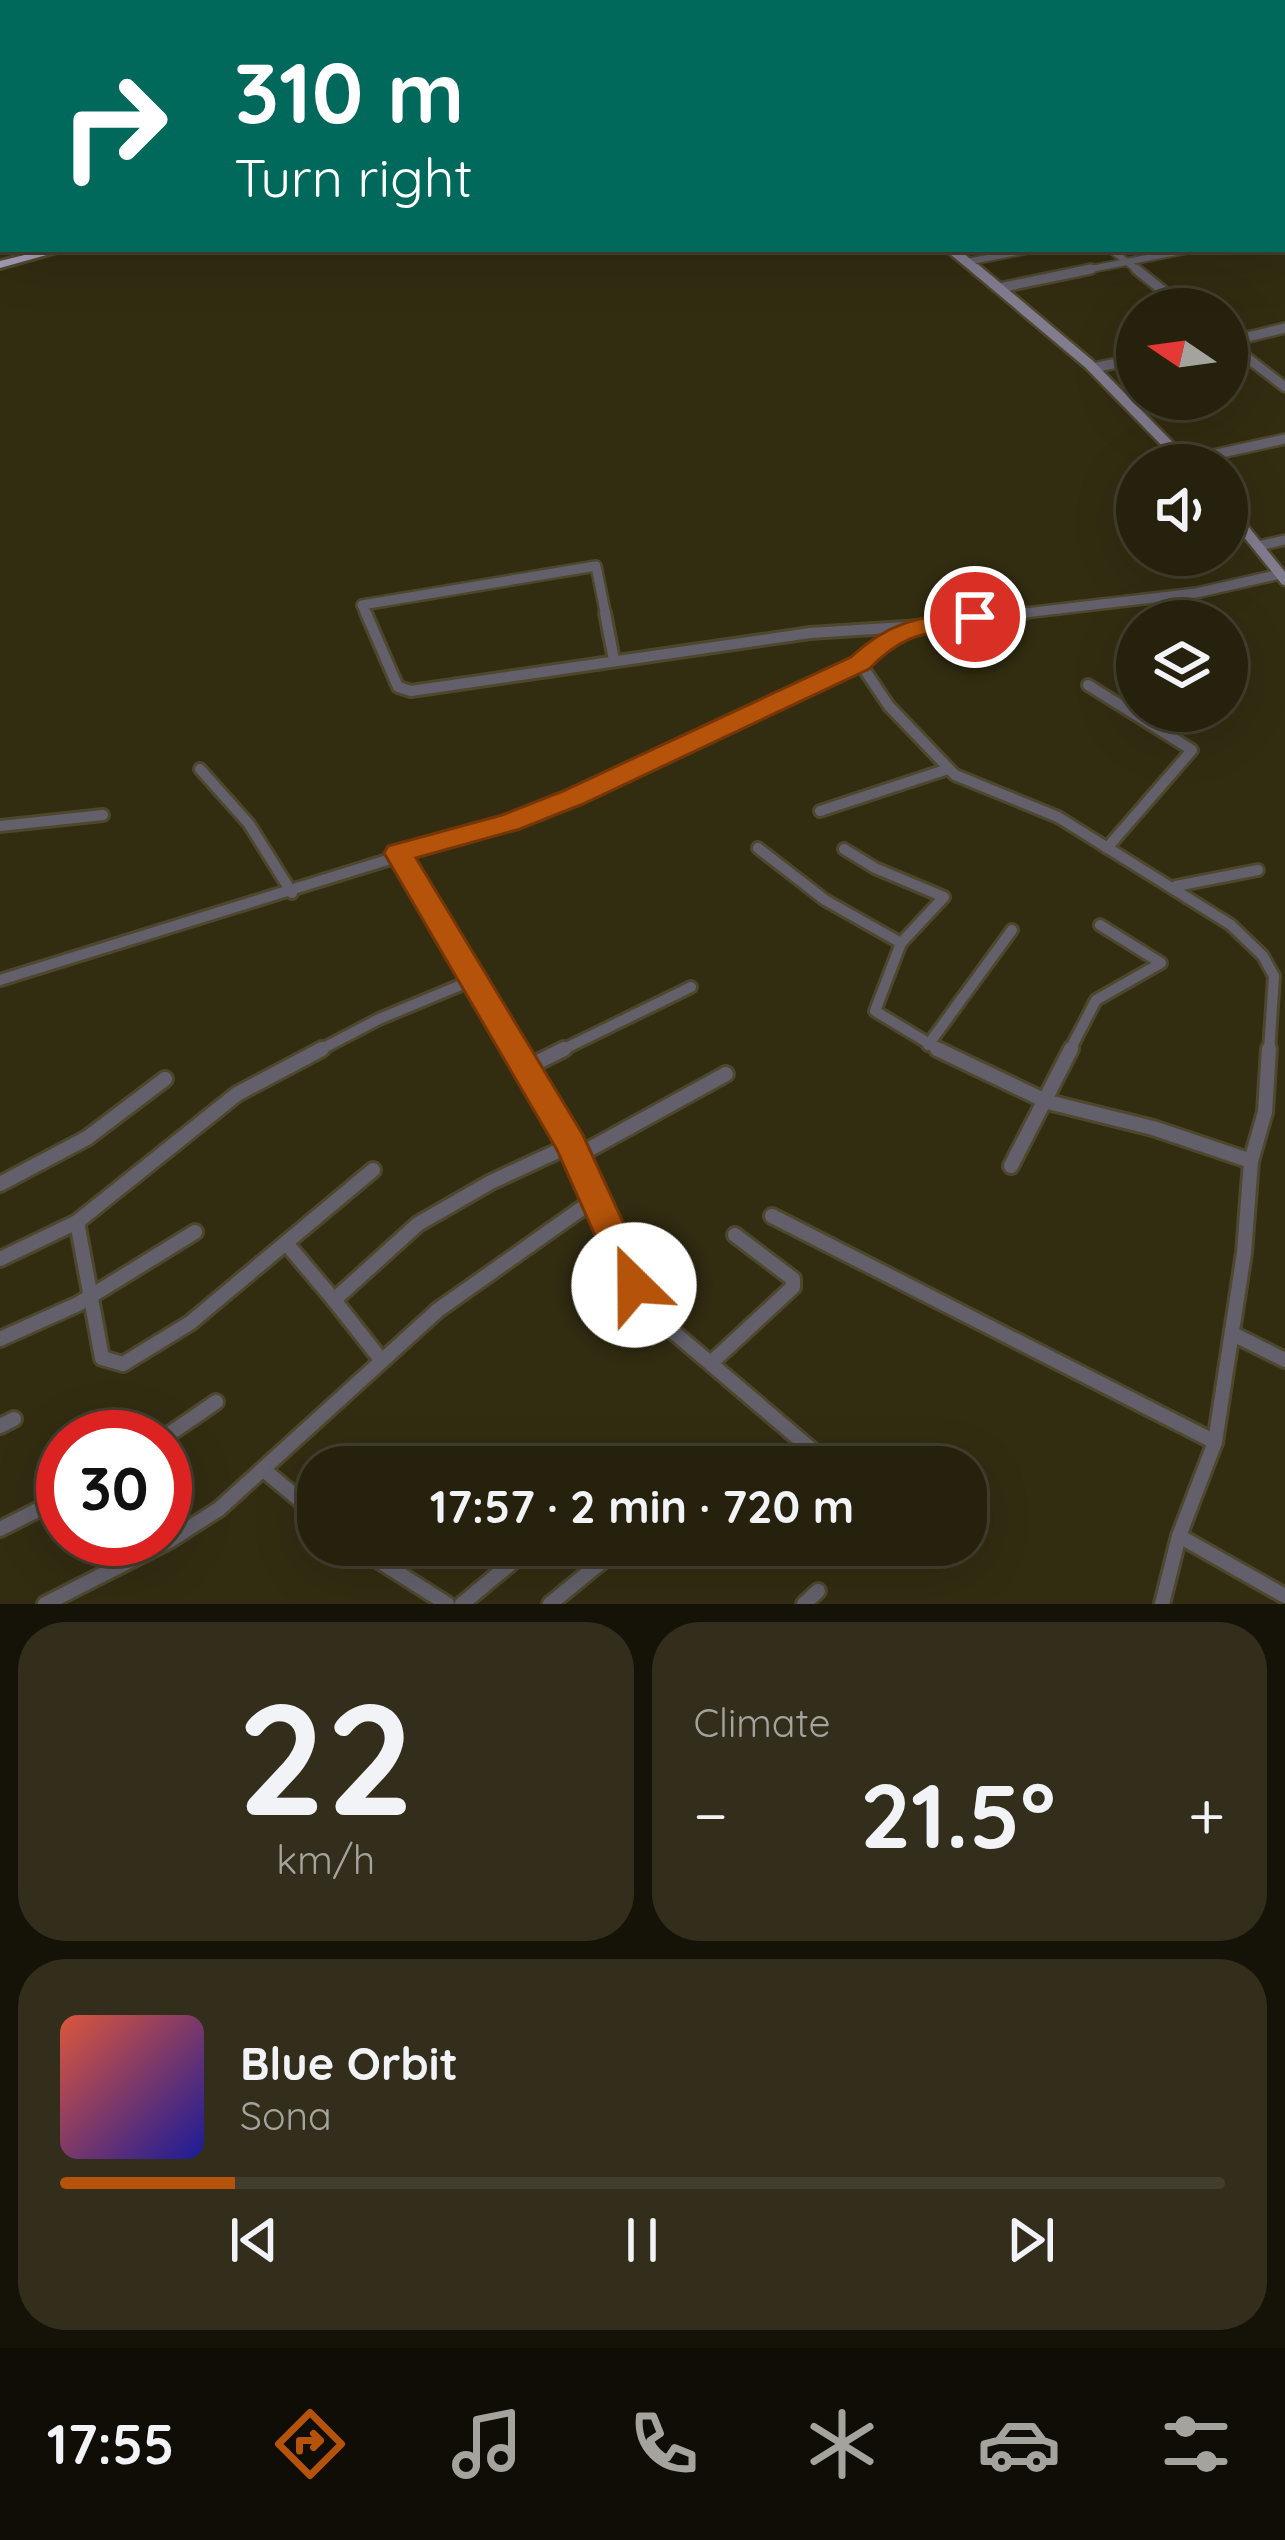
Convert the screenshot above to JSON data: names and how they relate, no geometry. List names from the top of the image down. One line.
{"north":"left","page":{"turn":["310 m","Turn right"],"limit":"30","trip":"17:57 · 2 min · 720 m","tile":[["22","km/h"],"Climate"],"heat":["−","21.5°","+"],"song":["Blue Orbit","Sona"],"tabs":"17:55"}}
